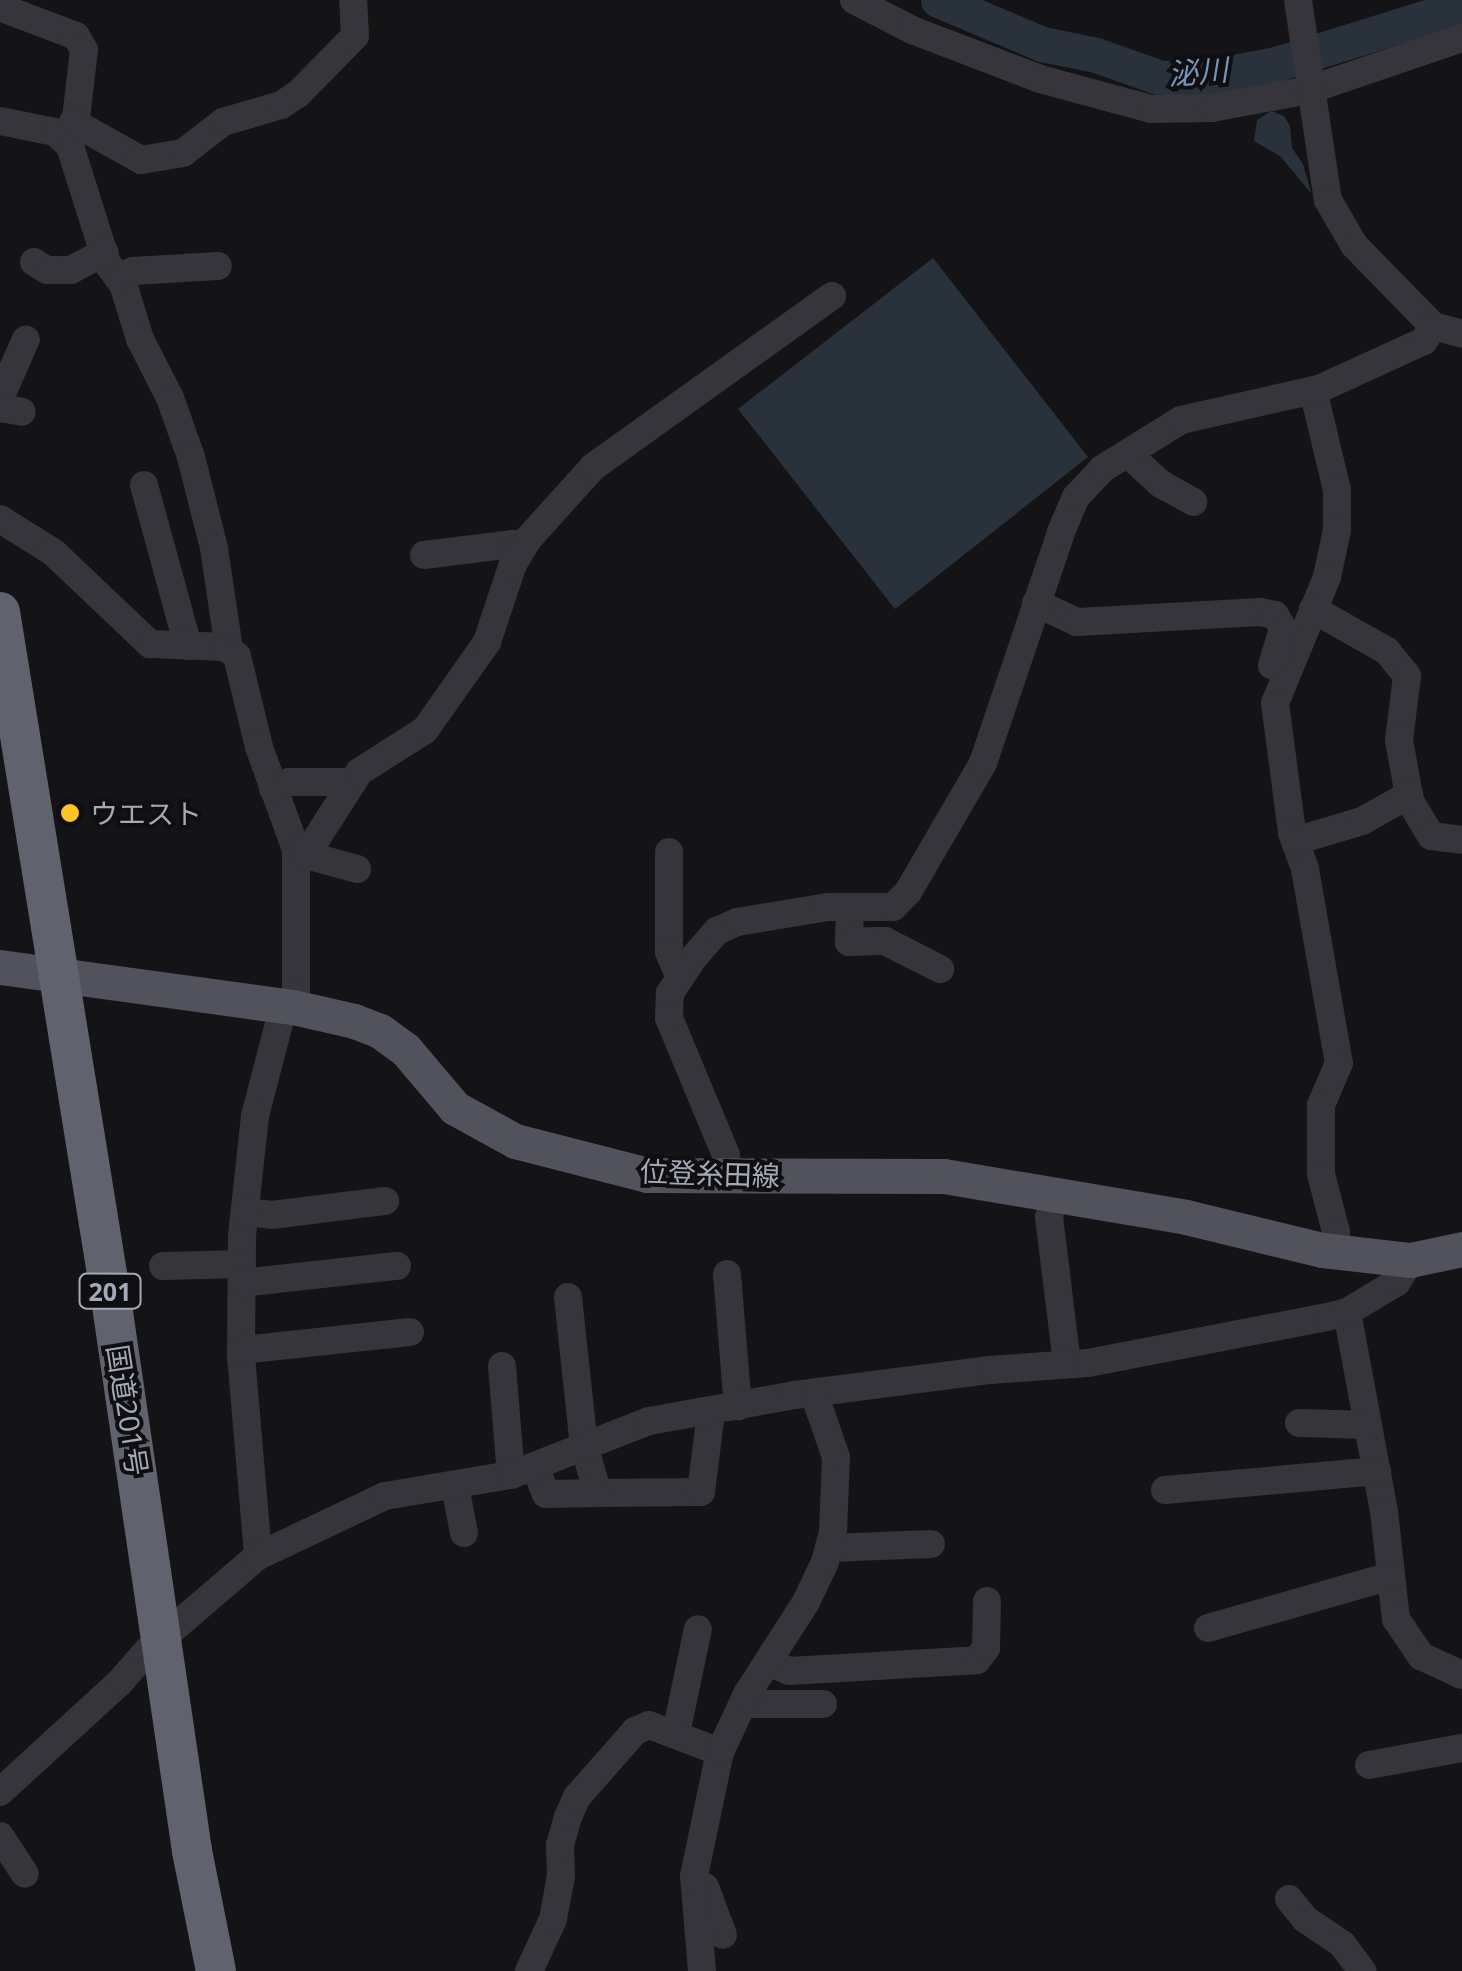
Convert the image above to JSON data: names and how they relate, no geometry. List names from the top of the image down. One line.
{"streets":{"highway":["201","国道201号"],"main road":["位登糸田線"]},"crossings":[["位登糸田線","国道201号"]],"water":["泌川"],"places":["ウエスト"]}
